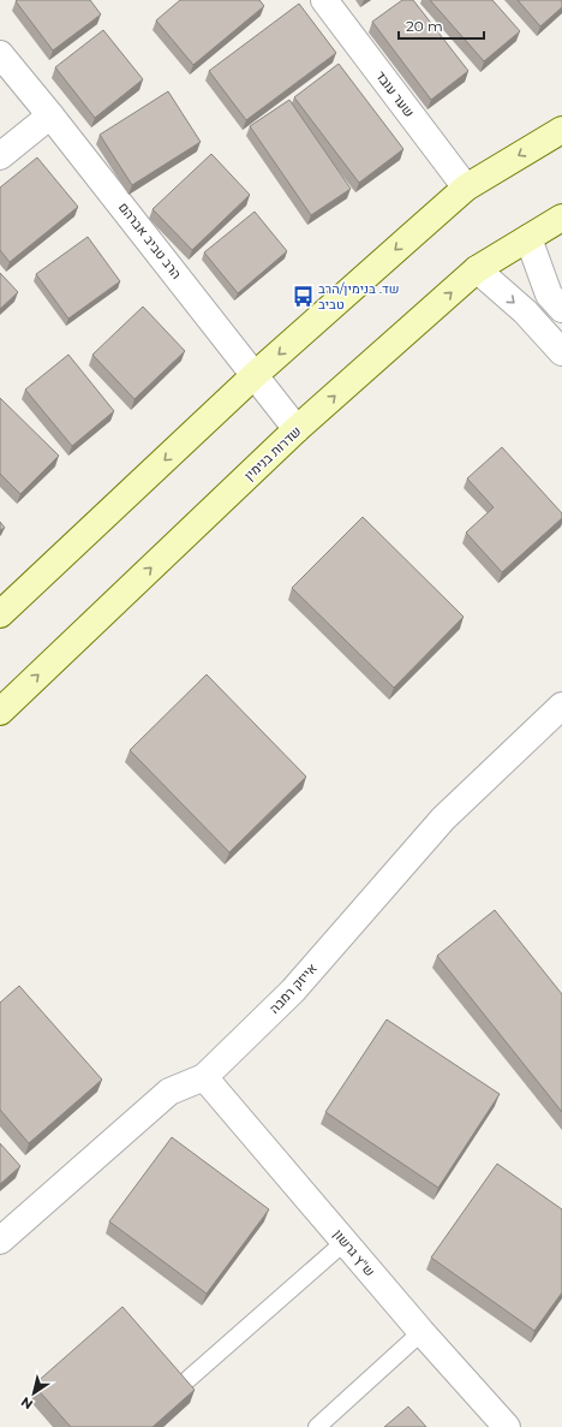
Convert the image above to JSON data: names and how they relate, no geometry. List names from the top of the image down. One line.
{"streets":{"main road":["שדרות בנימין"],"street":["שער עובד","הרב טביב אברהם","אייזק רמבה","ש\"ץ גרשון"]},"crossings":[["הרב טביב אברהם","שדרות בנימין"],["אייזק רמבה","ש\"ץ גרשון"]],"places":{"bus stop":["שד. בנימין/הרב טביב"]},"scale_bar":"20 m","north":"bottom left"}
